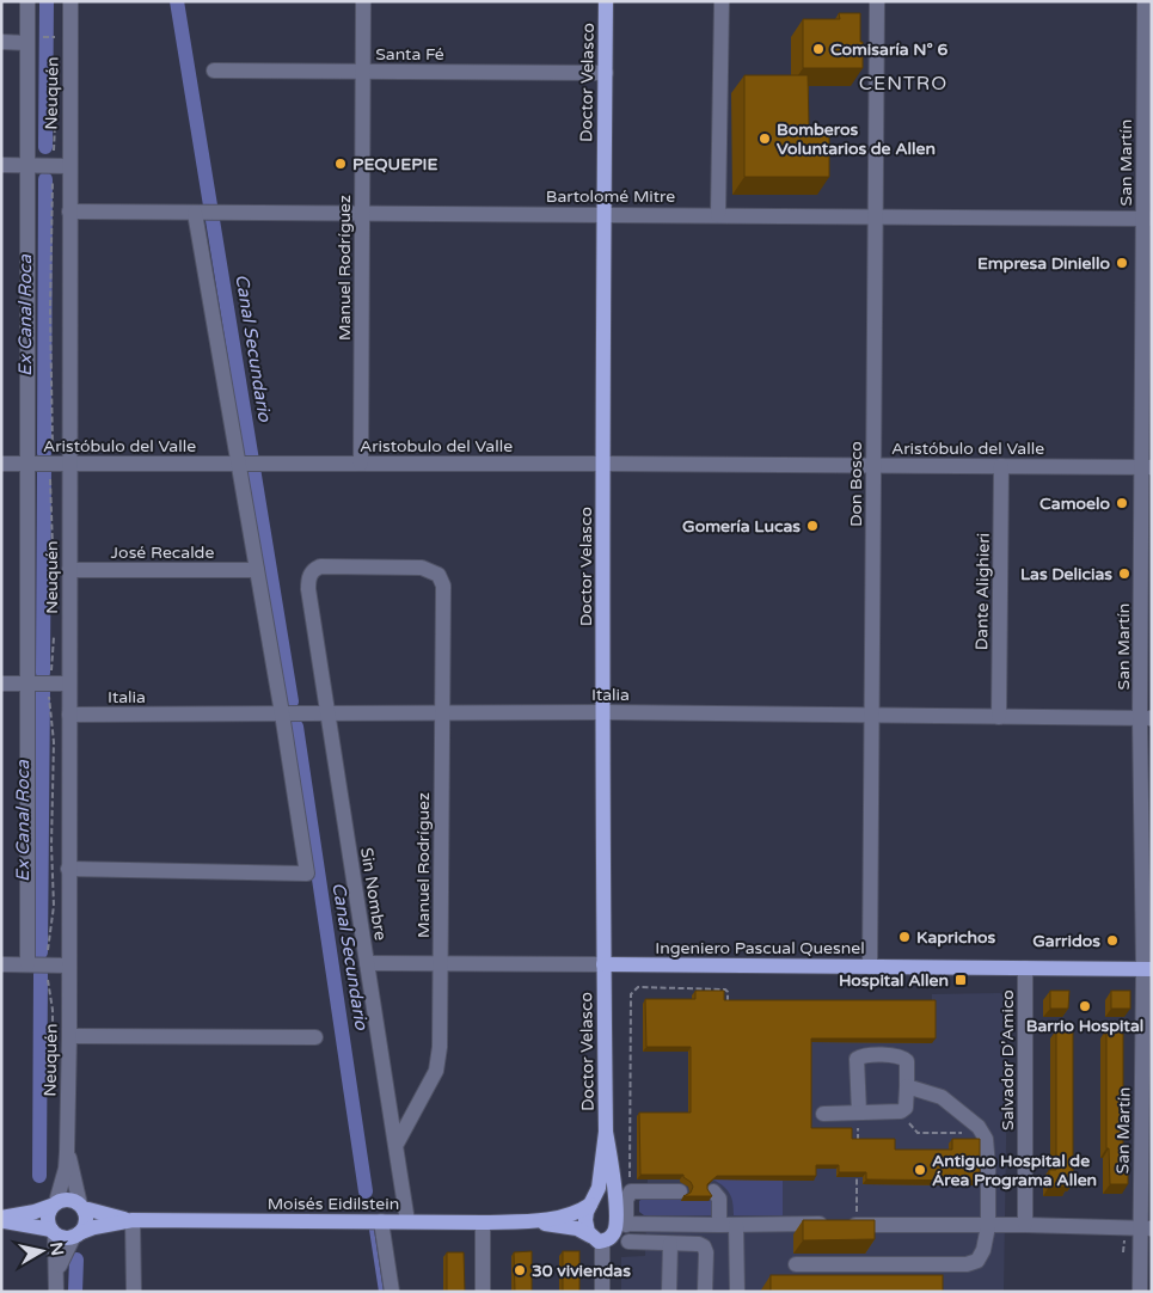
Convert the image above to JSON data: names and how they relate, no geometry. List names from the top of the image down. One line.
{"streets":{"main road":["Doctor Velasco","Ingeniero Pascual Quesnel","Moisés Eidilstein"],"street":["Santa Fé","Neuquén","San Martín","Bartolomé Mitre","Manuel Rodríguez","Aristóbulo del Valle","Aristobulo del Valle","Don Bosco","José Recalde","Dante Alighieri","Italia","Sin Nombre","Salvador D'Amico"]},"crossings":[["Santa Fé","Doctor Velasco"],["Santa Fé","Manuel Rodríguez"],["Doctor Velasco","Bartolomé Mitre"],["Doctor Velasco","Aristóbulo del Valle"],["Doctor Velasco","Aristobulo del Valle"],["Doctor Velasco","Italia"],["Doctor Velasco","Ingeniero Pascual Quesnel"],["Doctor Velasco","Moisés Eidilstein"],["Neuquén","Bartolomé Mitre"],["Neuquén","Aristóbulo del Valle"],["Neuquén","José Recalde"],["Neuquén","Italia"],["Neuquén","Moisés Eidilstein"],["San Martín","Bartolomé Mitre"],["San Martín","Aristóbulo del Valle"],["San Martín","Italia"],["San Martín","Ingeniero Pascual Quesnel"],["Bartolomé Mitre","Manuel Rodríguez"],["Bartolomé Mitre","Don Bosco"],["Manuel Rodríguez","Aristobulo del Valle"],["Manuel Rodríguez","Italia"],["Manuel Rodríguez","Sin Nombre"],["Manuel Rodríguez","Ingeniero Pascual Quesnel"],["Aristóbulo del Valle","Aristobulo del Valle"],["Aristóbulo del Valle","Don Bosco"],["Aristóbulo del Valle","Dante Alighieri"],["Don Bosco","Italia"],["Don Bosco","Ingeniero Pascual Quesnel"],["Dante Alighieri","Italia"],["Italia","Sin Nombre"],["Sin Nombre","Ingeniero Pascual Quesnel"],["Sin Nombre","Moisés Eidilstein"],["Ingeniero Pascual Quesnel","Salvador D'Amico"]],"districts":["CENTRO"],"water":["Ex Canal Roca","Canal Secundario"],"places":{"other":["Comisaría N° 6","Bomberos Voluntarios de Allen","PEQUEPIE","Empresa Diniello","Camoelo","Gomería Lucas","Las Delicias","Kaprichos","Garridos","Barrio Hospital","Antiguo Hospital de Área Programa Allen","30 viviendas"],"transit":["Hospital Allen"]},"north":"right"}
